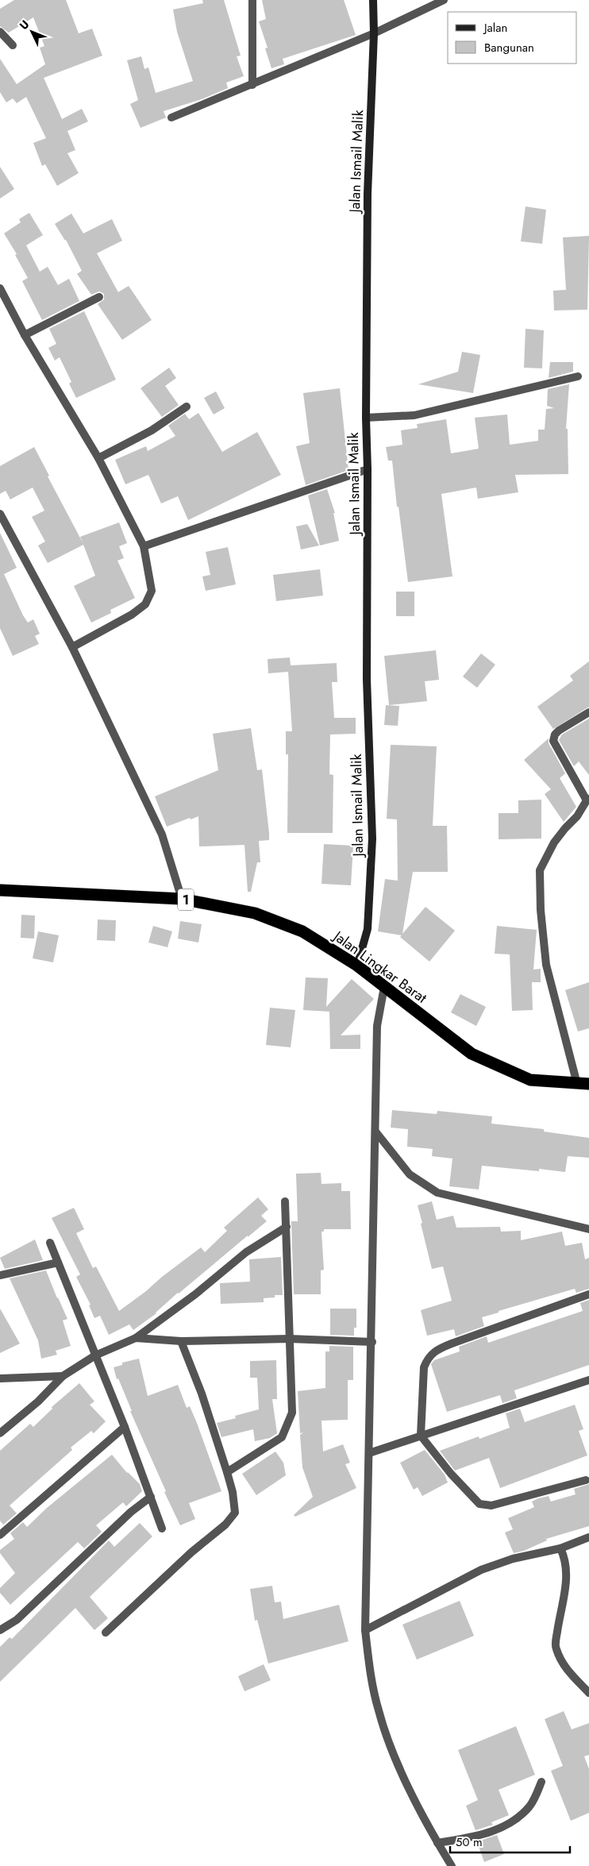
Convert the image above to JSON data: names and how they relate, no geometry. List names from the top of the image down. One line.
{"streets":{"highway":["1","Jalan Lingkar Barat"],"main road":["Jalan Ismail Malik"]},"crossings":[["Jalan Ismail Malik","Jalan Lingkar Barat"]],"legend":["Jalan","Bangunan"],"scale_bar":"50 m","north":"top left"}
